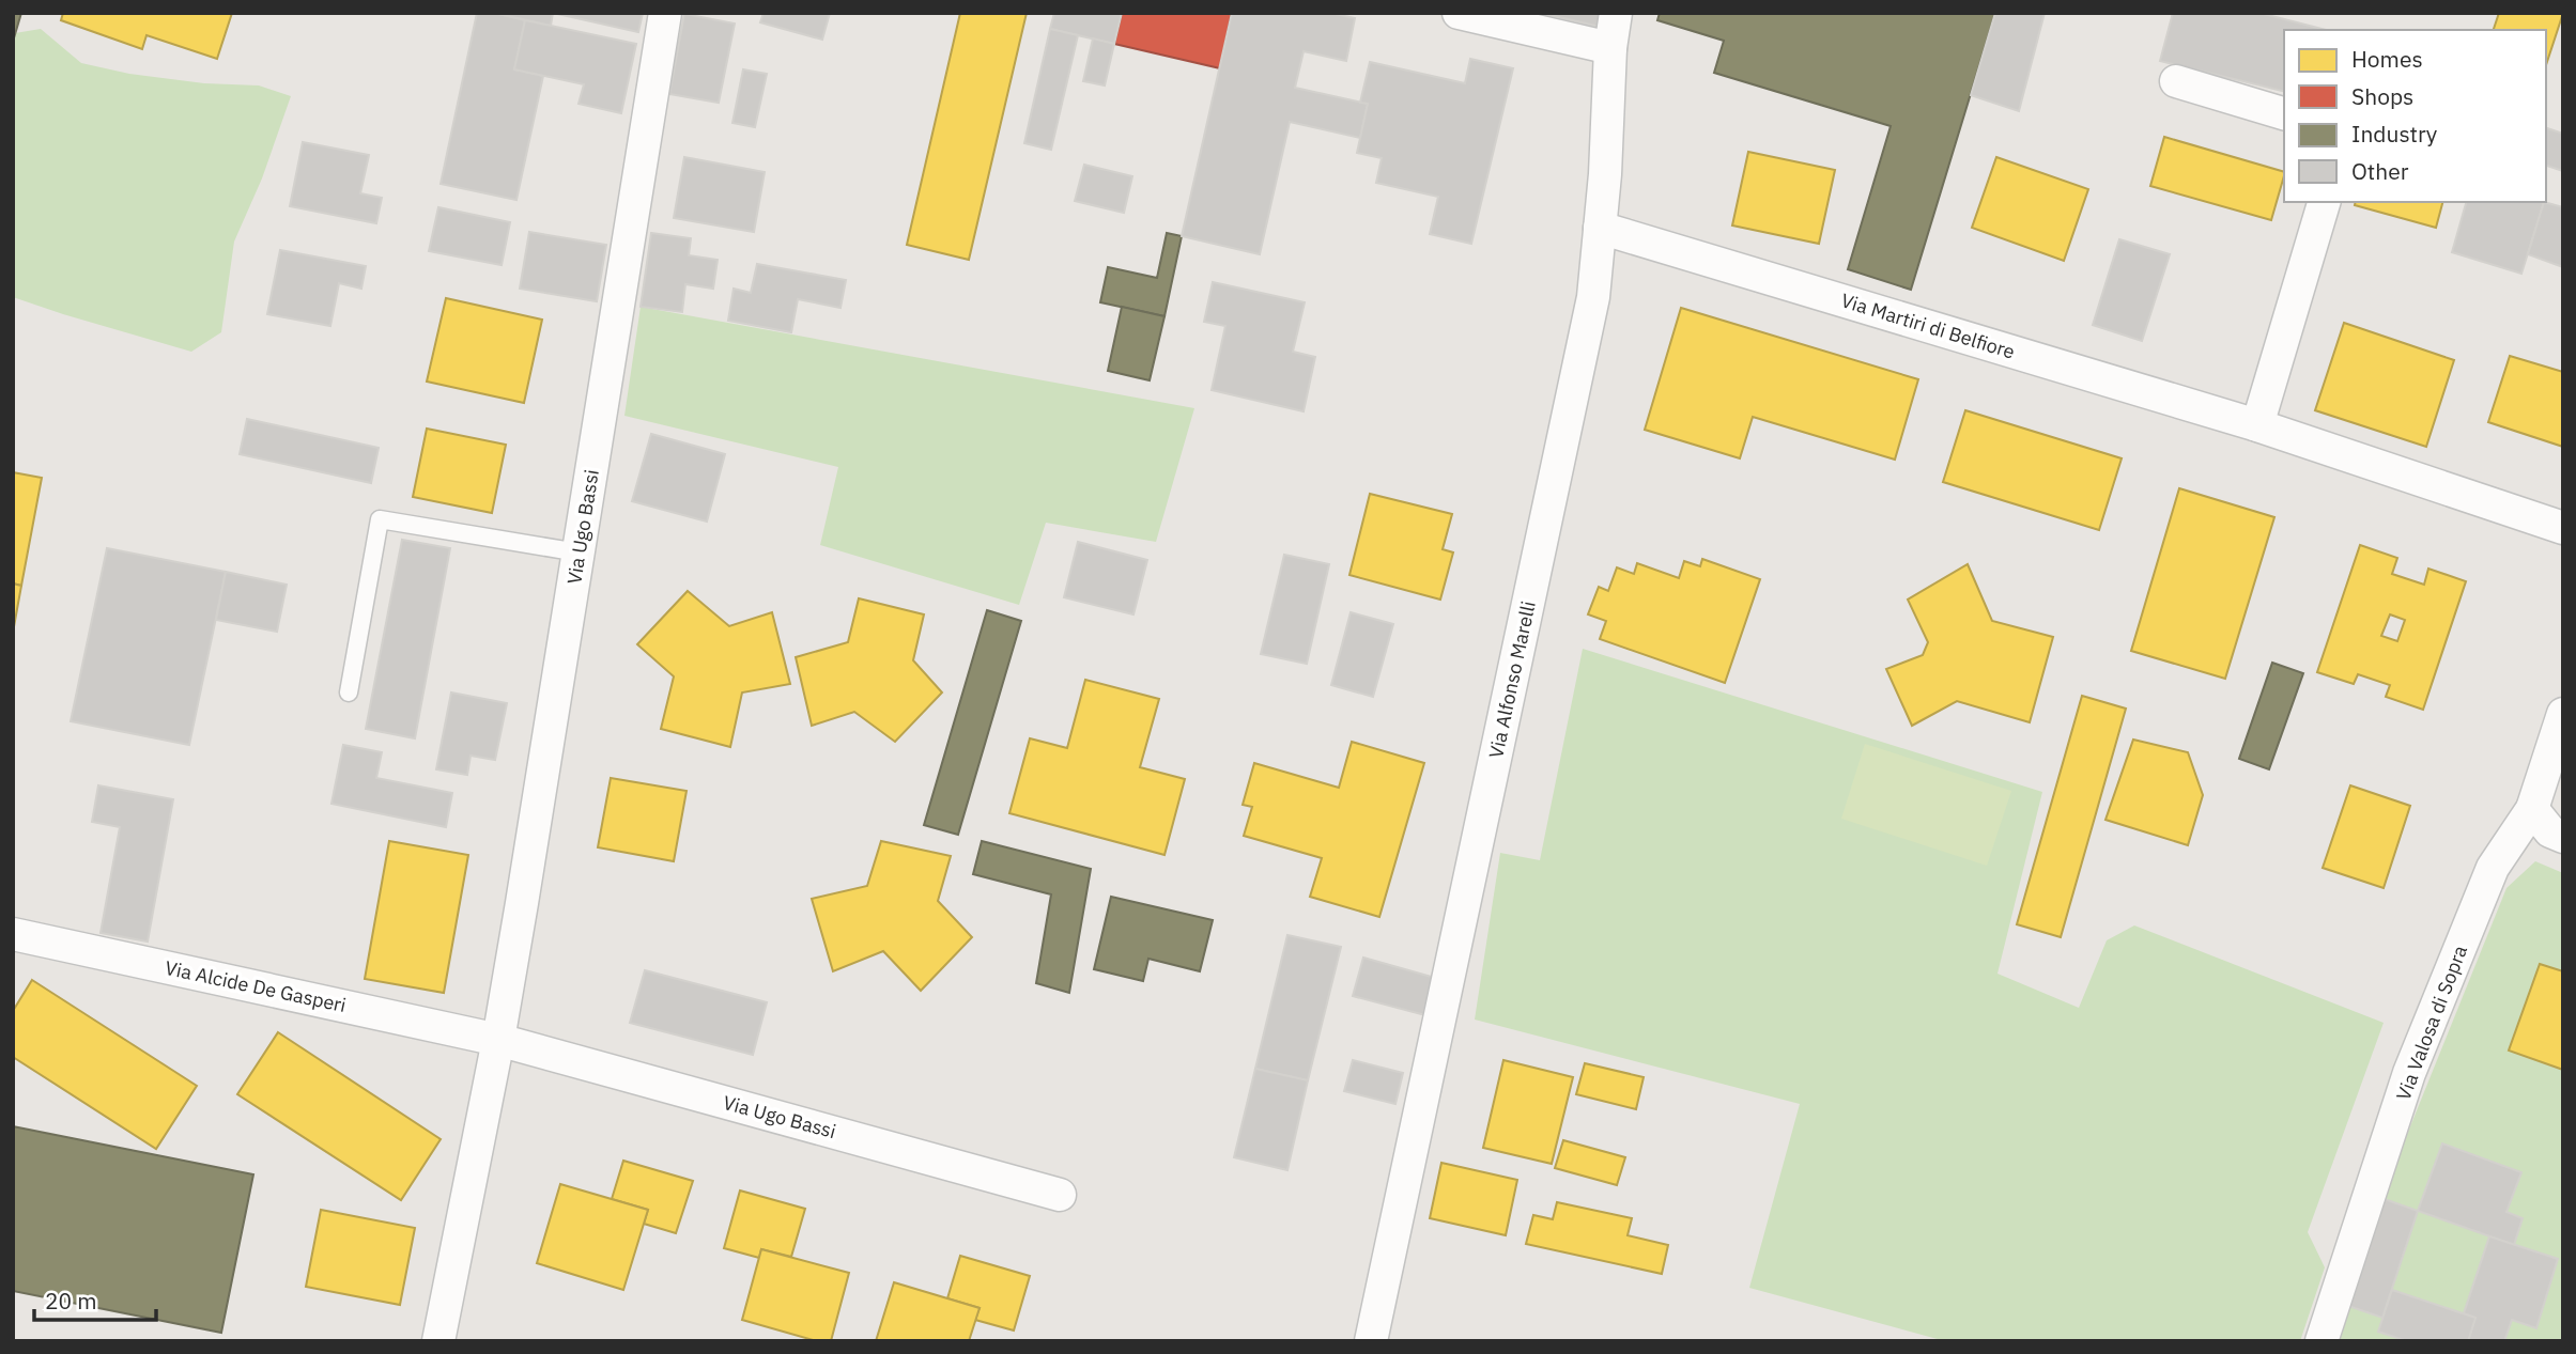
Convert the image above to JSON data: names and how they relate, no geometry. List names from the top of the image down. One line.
{"streets":{"street":["Via Martiri di Belfiore","Via Ugo Bassi","Via Alfonso Marelli","Via Alcide De Gasperi","Via Valosa di Sopra"]},"crossings":[["Via Martiri di Belfiore","Via Alfonso Marelli"],["Via Ugo Bassi","Via Alcide De Gasperi"]],"legend":["Homes","Shops","Industry","Other"],"scale_bar":"20 m"}
